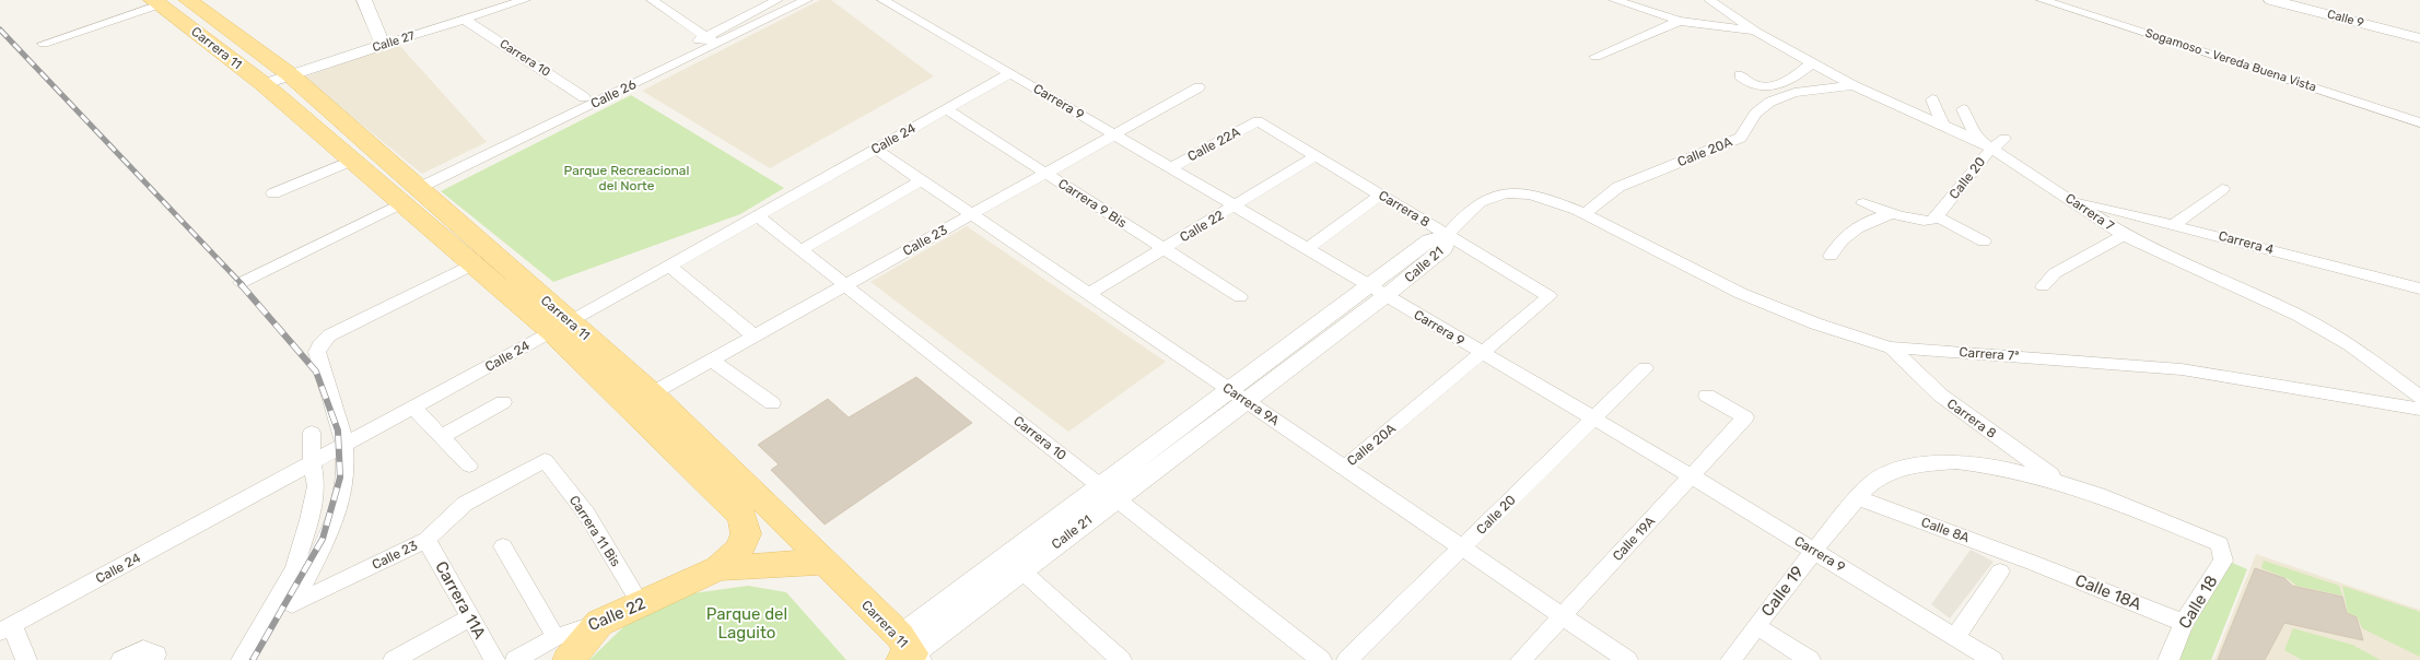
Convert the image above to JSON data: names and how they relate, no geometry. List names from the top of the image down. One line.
{"streets":{"main road":["Carrera 11","Calle 22"],"street":["Calle 9","Calle 27","Carrera 10","Sogamoso - Vereda Buena Vista","Calle 26","Carrera 9","Calle 24","Calle 22A","Calle 20A","Calle 20","Carrera 9 Bis","Carrera 8","Carrera 7","Calle 23","Carrera 4","Calle 21","Carrera 7ª","Carrera 9A","Calle 8A","Carrera 11 Bis","Calle 19A","Calle 19","Calle 18A","Carrera 11A","Calle 18"]},"crossings":[["Calle 27","Carrera 11"],["Calle 27","Carrera 10"],["Carrera 11","Calle 26"],["Carrera 11","Calle 24"],["Carrera 11","Calle 22"],["Carrera 11","Calle 23"],["Carrera 11","Calle 21"],["Carrera 10","Calle 26"],["Carrera 10","Calle 24"],["Carrera 10","Calle 23"],["Carrera 10","Calle 21"],["Carrera 9","Calle 24"],["Carrera 9","Calle 22A"],["Carrera 9","Calle 20A"],["Carrera 9","Calle 20"],["Carrera 9","Calle 22"],["Carrera 9","Calle 23"],["Carrera 9","Calle 21"],["Carrera 9","Calle 19A"],["Carrera 9","Calle 19"],["Calle 24","Carrera 9 Bis"],["Calle 24","Calle 23"],["Calle 24","Carrera 9A"],["Calle 22A","Carrera 8"],["Calle 20A","Carrera 8"],["Calle 20A","Carrera 7"],["Calle 20A","Carrera 7ª"],["Calle 20A","Carrera 9A"],["Calle 20","Carrera 7"],["Calle 20","Carrera 9A"],["Carrera 9 Bis","Calle 22"],["Carrera 9 Bis","Calle 23"],["Carrera 8","Calle 22"],["Carrera 8","Calle 21"],["Carrera 8","Carrera 7ª"],["Carrera 8","Calle 8A"],["Carrera 8","Calle 19"],["Carrera 8","Calle 18"],["Carrera 7","Carrera 4"],["Calle 22","Carrera 9A"],["Calle 22","Carrera 11 Bis"],["Calle 23","Carrera 9A"],["Calle 23","Carrera 11 Bis"],["Calle 23","Carrera 11A"],["Calle 21","Carrera 7ª"],["Calle 21","Carrera 9A"],["Carrera 9A","Calle 19A"],["Calle 8A","Calle 19"],["Calle 8A","Calle 18A"],["Calle 18A","Calle 18"]],"parks":["Parque Recreacional del Norte","Parque del Laguito"]}
